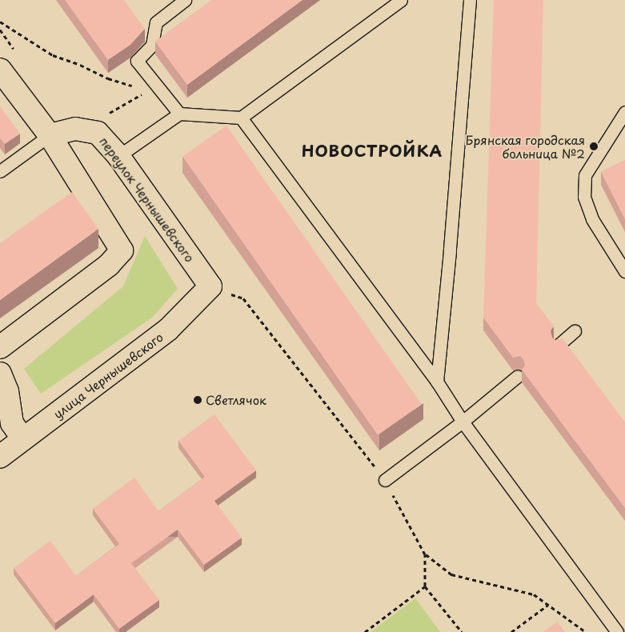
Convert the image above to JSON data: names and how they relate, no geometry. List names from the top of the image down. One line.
{"streets":{"street":["переулок Чернышевского","улица Чернышевского"]},"crossings":[["переулок Чернышевского","улица Чернышевского"]],"districts":["НОВОСТРОЙКА"],"places":["Брянская городская больница №2","Светлячок"]}
